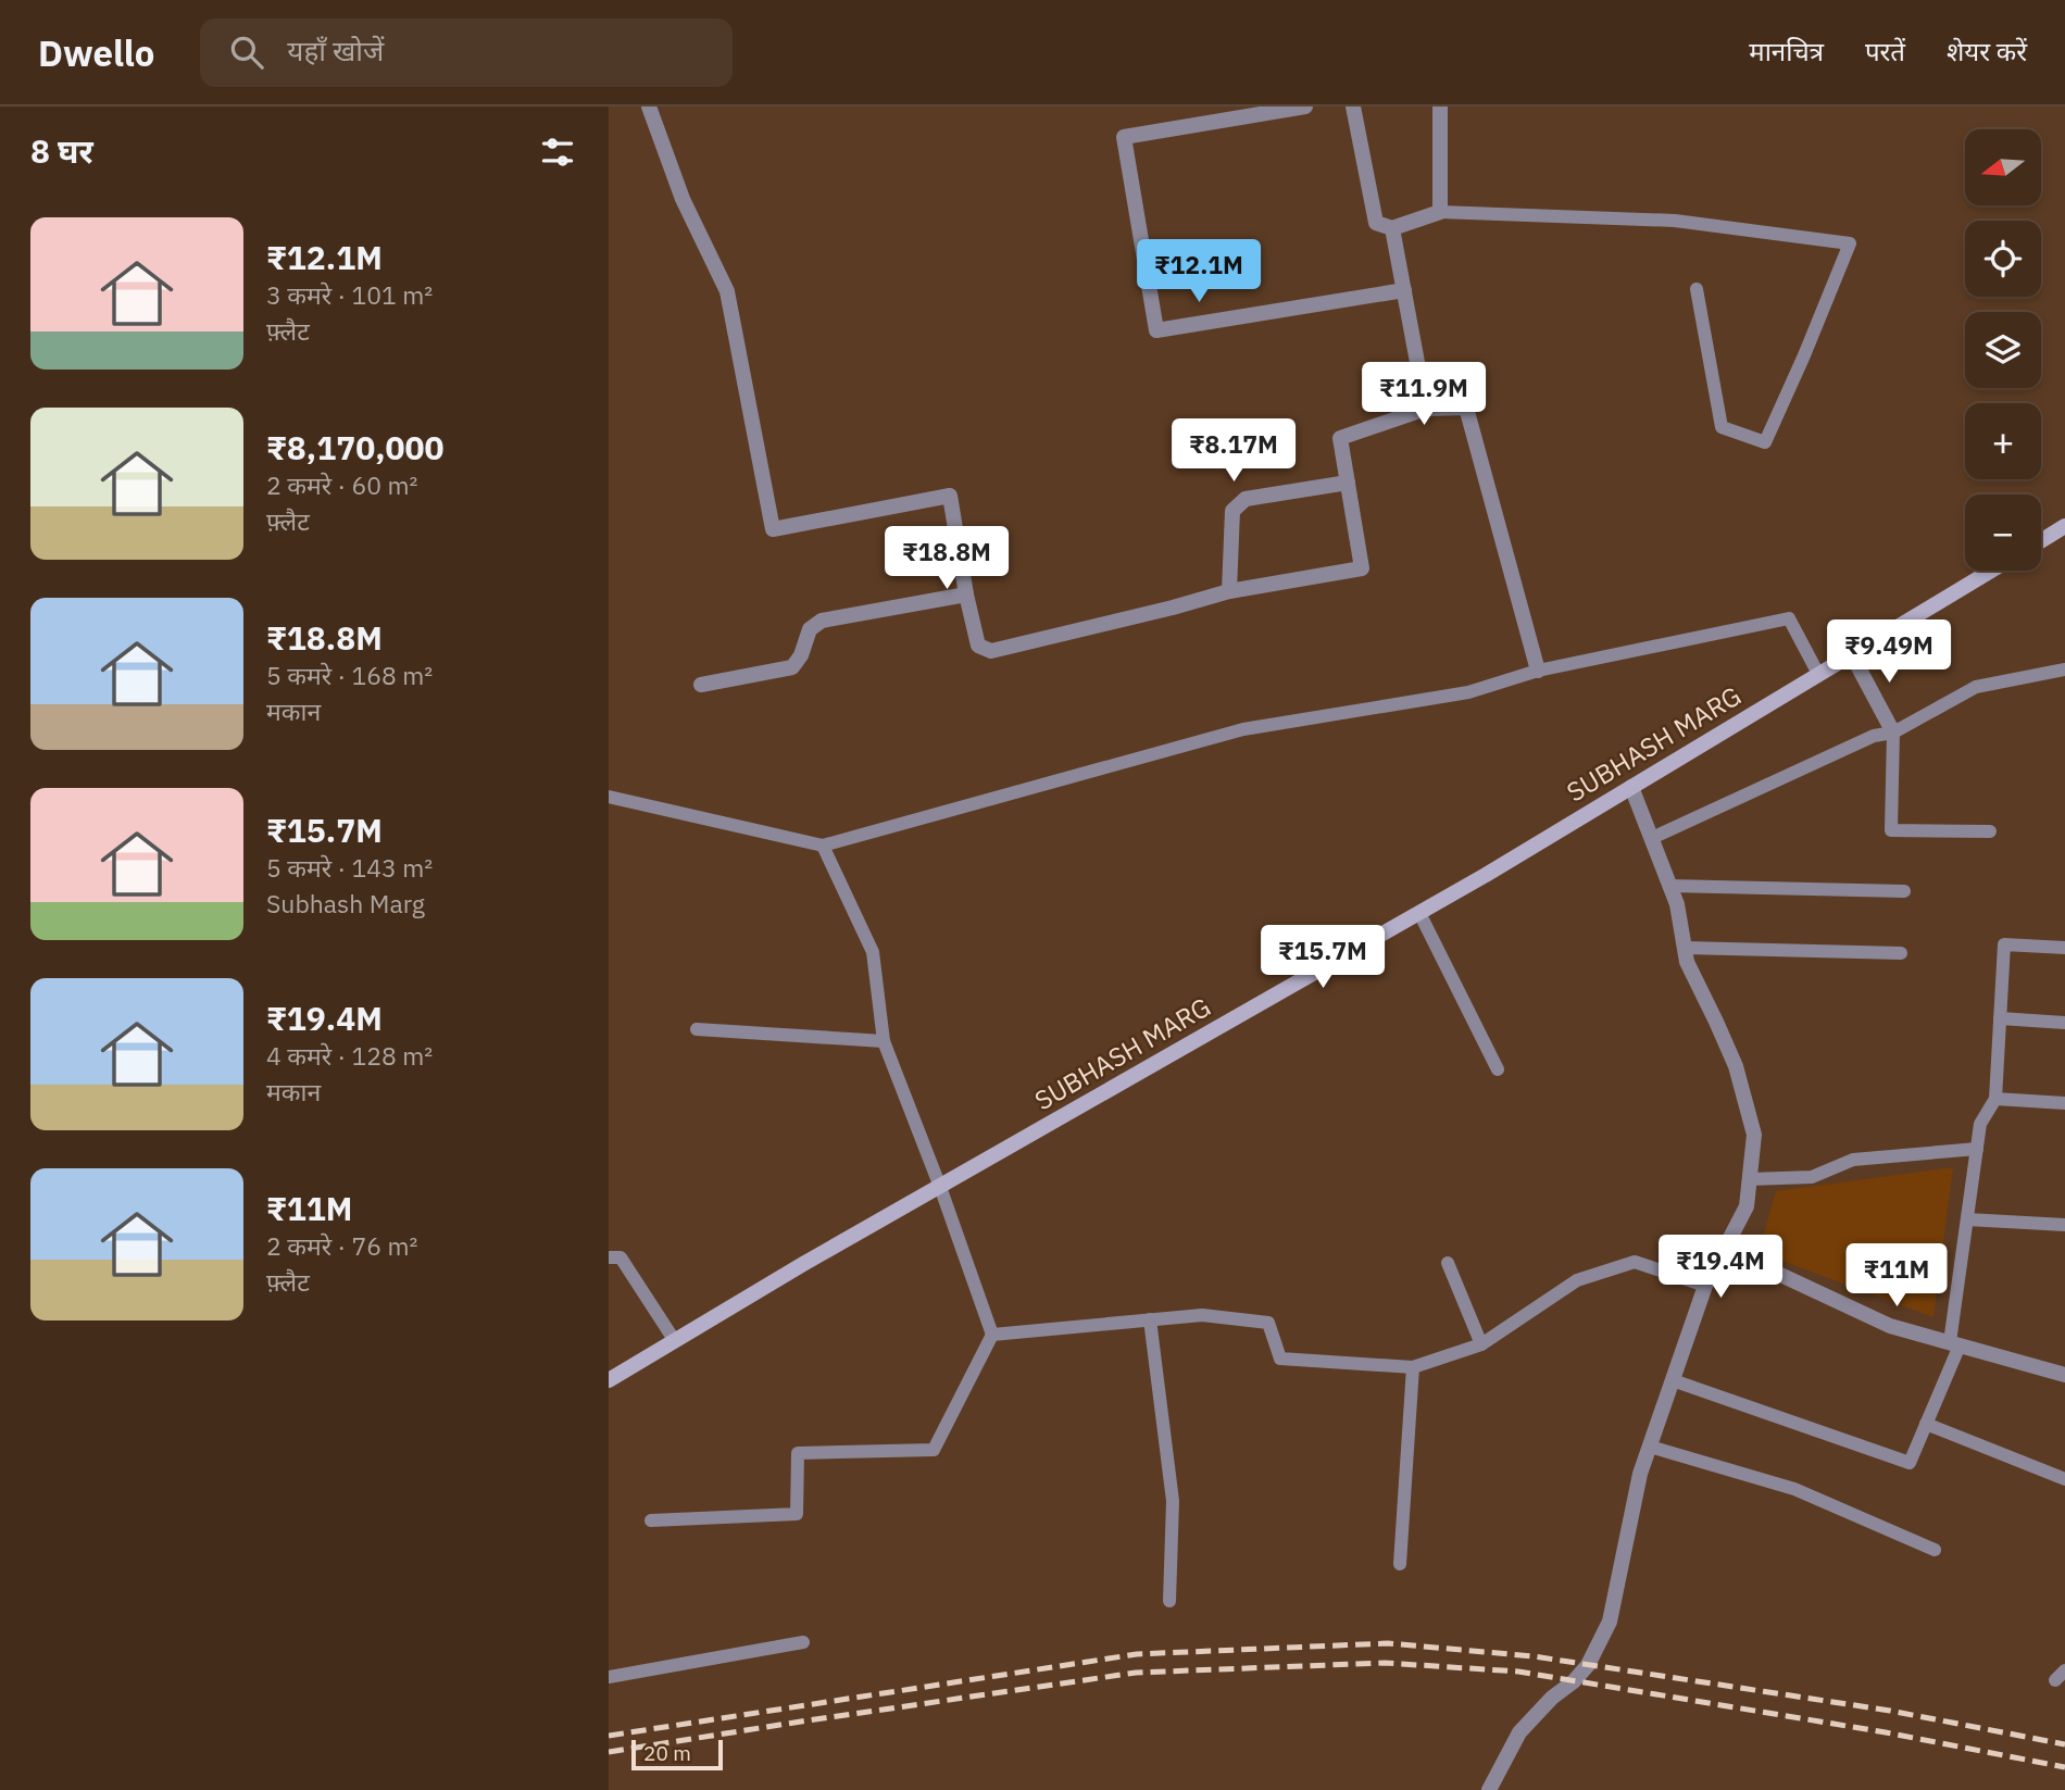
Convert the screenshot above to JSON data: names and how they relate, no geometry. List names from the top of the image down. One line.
{"streets":{"main road":["SUBHASH MARG"]},"scale_bar":"20 m","north":"left","page":{"header":"Dwello","search":"यहाँ खोजें","nav":["मानचित्र","परतें","शेयर करें"],"heading":"8 घर","map_buttons":["+","−"],"list":[{"name":"₹12.1M","note":"3 कमरे · 101 m² · फ़्लैट"},{"name":"₹8,170,000","note":"2 कमरे · 60 m² · फ़्लैट"},{"name":"₹18.8M","note":"5 कमरे · 168 m² · मकान"},{"name":"₹15.7M","note":"5 कमरे · 143 m² · Subhash Marg"},{"name":"₹19.4M","note":"4 कमरे · 128 m² · मकान"},{"name":"₹11M","note":"2 कमरे · 76 m² · फ़्लैट"}],"price":["₹12.1M","₹11.9M","₹8.17M","₹18.8M","₹9.49M","₹15.7M","₹19.4M","₹11M"],"scale":"20 m"}}
